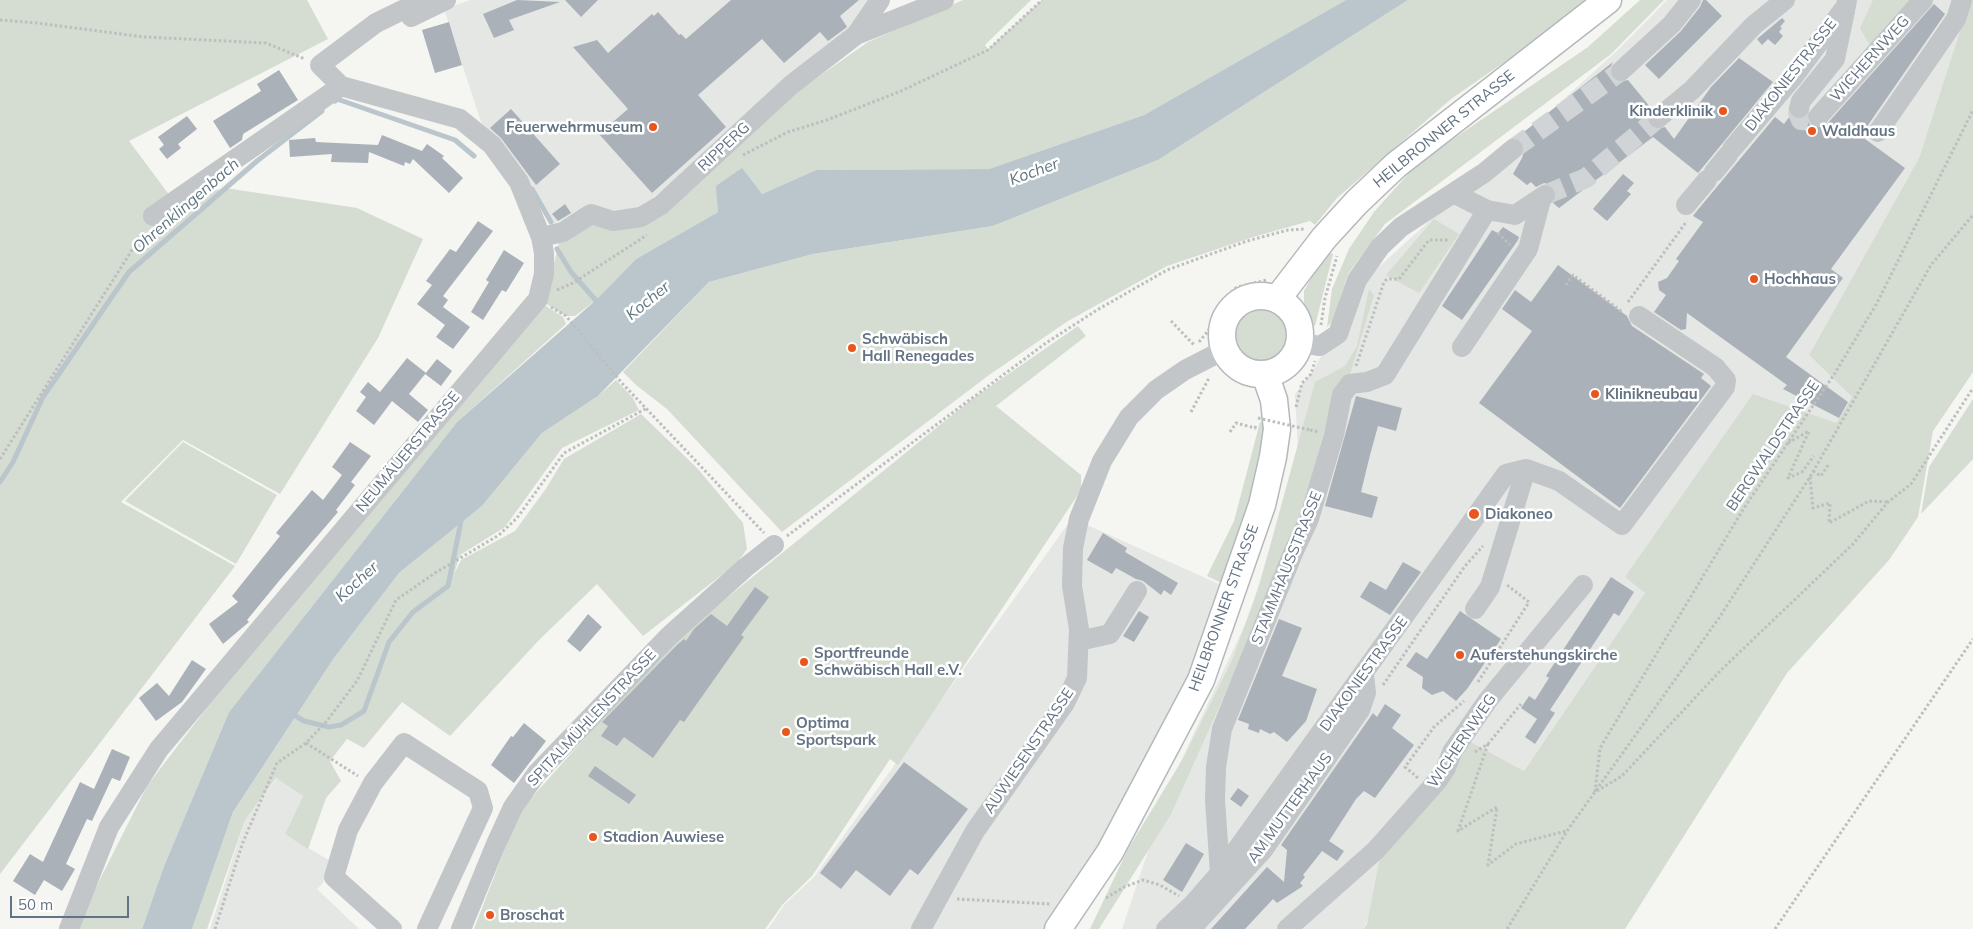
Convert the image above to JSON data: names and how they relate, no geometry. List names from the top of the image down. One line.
{"streets":{"main road":["HEILBRONNER STRASSE"],"street":["WICHERNWEG","DIAKONIESTRASSE","RIPPERG","NEUMÄUERSTRASSE","STAMMHAUSSTRASSE","SPITALMÜHLENSTRASSE","AUWIESENSTRASSE","AM MUTTERHAUS"],"path":["BERGWALDSTRASSE"]},"crossings":[["WICHERNWEG","DIAKONIESTRASSE"],["DIAKONIESTRASSE","STAMMHAUSSTRASSE"],["DIAKONIESTRASSE","AM MUTTERHAUS"],["HEILBRONNER STRASSE","AUWIESENSTRASSE"],["RIPPERG","NEUMÄUERSTRASSE"]],"water":["Kocher","Ohrenklingenbach"],"places":["Kinderklinik","Feuerwehrmuseum","Waldhaus","Hochhaus","Schwäbisch Hall Renegades","Klinikneubau","Diakoneo","Auferstehungskirche","Sportfreunde Schwäbisch Hall e.V.","Optima Sportspark","Stadion Auwiese","Broschat"],"scale_bar":"50 m"}
